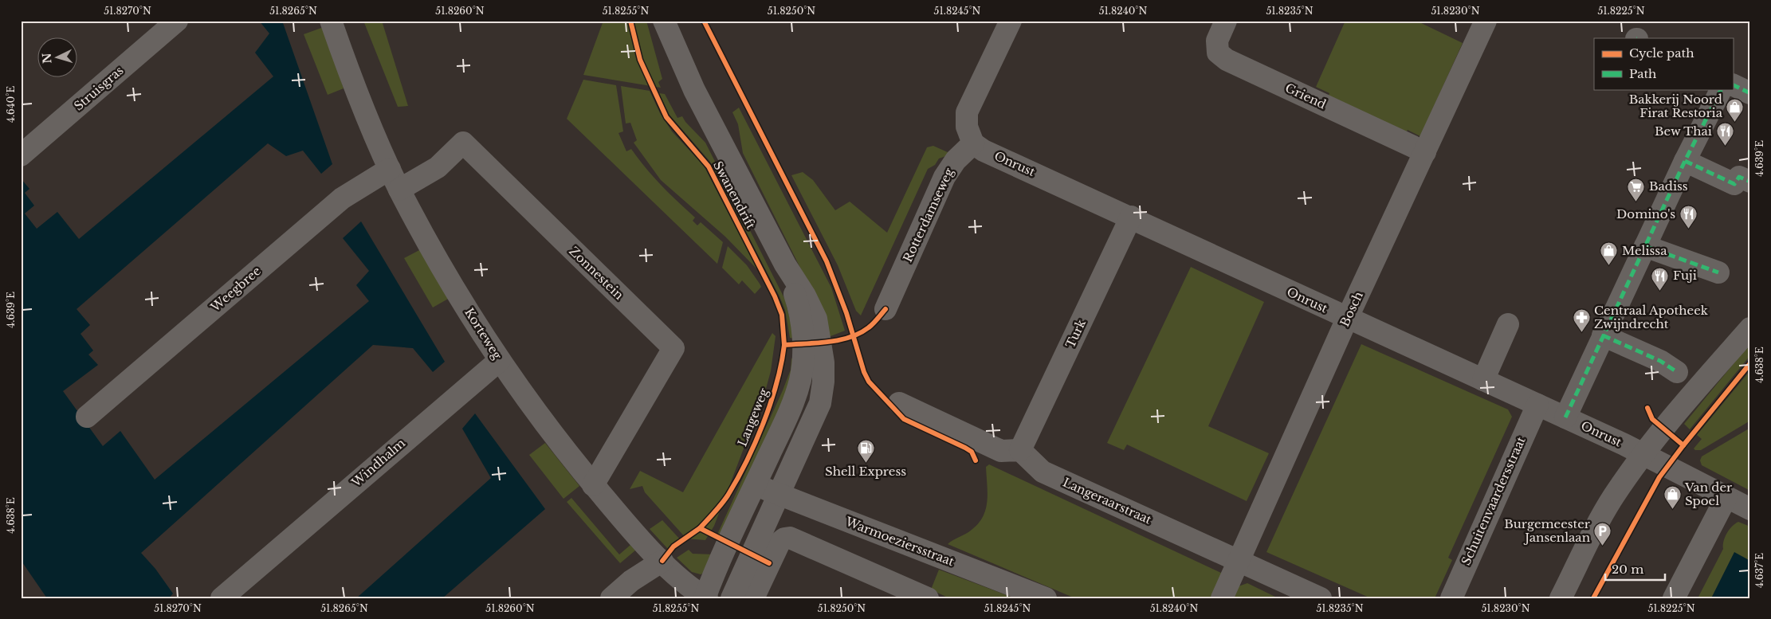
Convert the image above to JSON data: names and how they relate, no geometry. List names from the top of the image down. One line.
{"streets":{"street":["Struisgras","Griend","Onrust","Swanendrift","Rotterdamseweg","Zonnestein","Weegbree","Bosch","Korteweg","Turk","Windhalm","Langeraarstraat","Schuitenvaardersstraat","Warmoeziersstraat"],"cycle path":["Langeweg"]},"crossings":[["Griend","Bosch"],["Onrust","Rotterdamseweg"],["Onrust","Bosch"],["Onrust","Turk"],["Onrust","Schuitenvaardersstraat"],["Zonnestein","Korteweg"],["Weegbree","Korteweg"],["Bosch","Langeraarstraat"],["Korteweg","Windhalm"],["Turk","Langeraarstraat"]],"places":{"shop":["Bakkerij Noord Firat Restoria","Melissa","Van der Spoel"],"restaurant":["Bew Thai","Domino's","Fuji"],"supermarket":["Badiss"],"pharmacy":["Centraal Apotheek Zwijndrecht"],"fuel station":["Shell Express"],"parking":["Burgemeester Jansenlaan"]},"legend":["Cycle path","Path"],"scale_bar":"20 m","north":"left","coordinates":["51.8270°N","51.8265°N","51.8260°N","51.8255°N","51.8250°N","51.8245°N","51.8240°N","51.8235°N","51.8230°N","51.8225°N","4.640°E","4.639°E","4.638°E","4.637°E"]}
